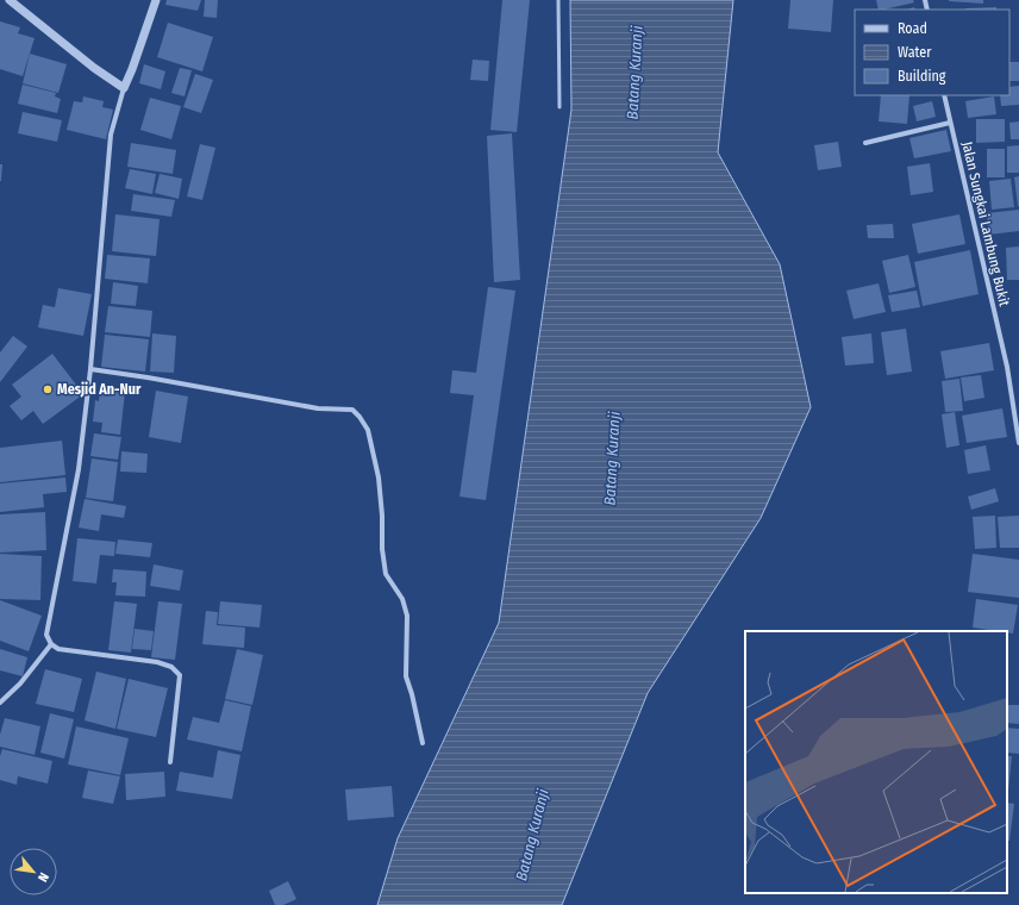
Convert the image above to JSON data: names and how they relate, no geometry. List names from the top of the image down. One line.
{"streets":{"street":["Jalan Sungkai Lambung Bukit"]},"water":["Batang Kuranji"],"places":["Mesjid An-Nur"],"legend":["Road","Water","Building"],"north":"bottom right"}
